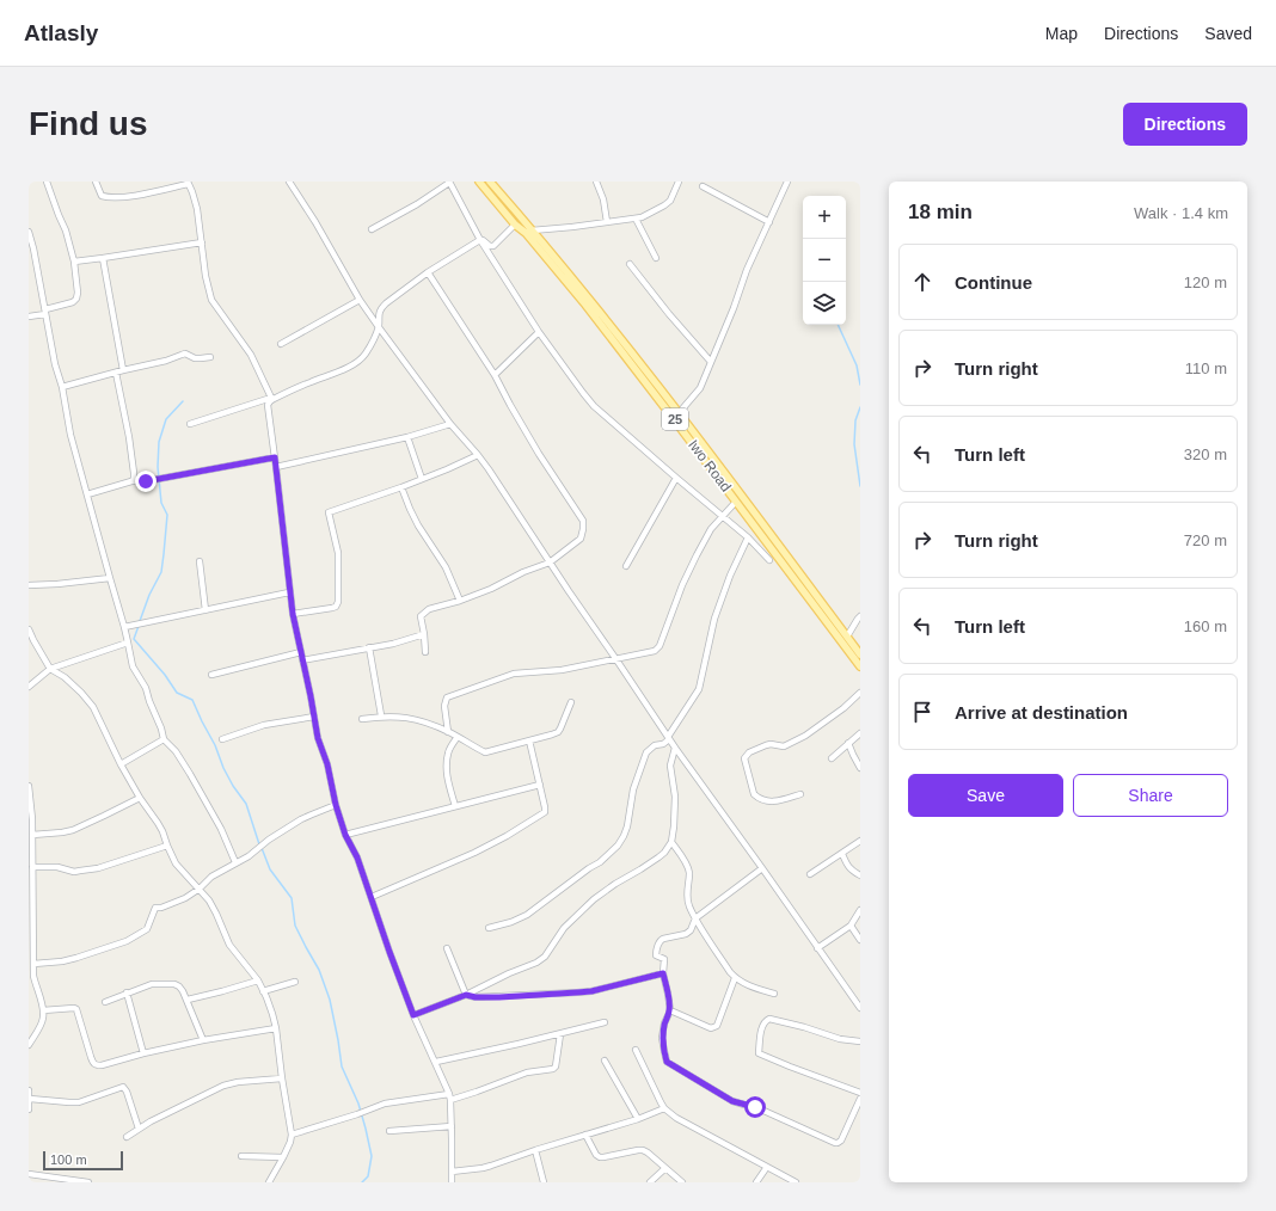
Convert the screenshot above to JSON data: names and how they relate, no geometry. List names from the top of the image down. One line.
{"streets":{"main road":["25","Iwo Road"]},"scale_bar":"100 m","page":{"header":"Atlasly","nav":["Map","Directions","Saved"],"buttons":["Directions",["Save","Share"]],"title":"Find us","heading":["18 min","Walk · 1.4 km"],"map_buttons":["+","−"],"list":[["Continue","120 m"],["Turn right","110 m"],["Turn left","320 m"],["Turn right","720 m"],["Turn left","160 m"],"Arrive at destination"],"scale":"100 m"}}
